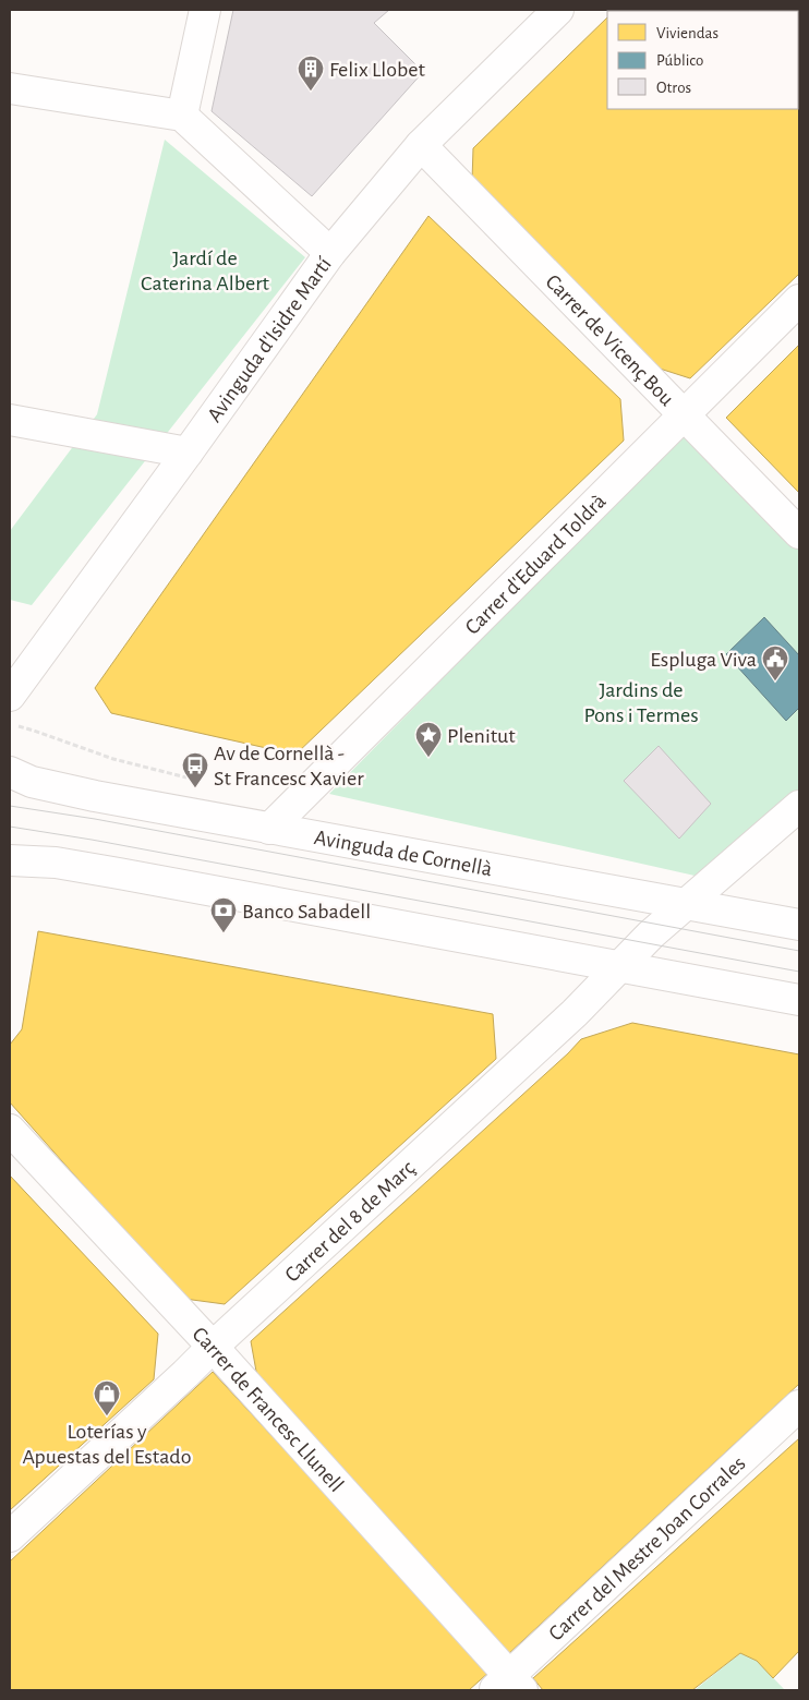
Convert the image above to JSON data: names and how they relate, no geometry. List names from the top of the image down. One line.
{"streets":{"street":["Avinguda d'Isidre Martí","Carrer de Vicenç Bou","Carrer d'Eduard Toldrà","Avinguda de Cornellà","Carrer del 8 de Març","Carrer de Francesc Llunell","Carrer del Mestre Joan Corrales"]},"crossings":[["Avinguda d'Isidre Martí","Carrer de Vicenç Bou"],["Carrer de Vicenç Bou","Carrer d'Eduard Toldrà"],["Carrer d'Eduard Toldrà","Avinguda de Cornellà"],["Avinguda de Cornellà","Carrer del 8 de Març"],["Carrer del 8 de Març","Carrer de Francesc Llunell"],["Carrer de Francesc Llunell","Carrer del Mestre Joan Corrales"]],"parks":["Jardí de Caterina Albert","Jardins de Pons i Termes"],"places":{"building":["Felix Llobet"],"public building":["Espluga Viva"],"place":["Plenitut"],"bus stop":["Av de Cornellà - St Francesc Xavier"],"bank":["Banco Sabadell"],"shop":["Loterías y Apuestas del Estado"]},"legend":["Viviendas","Público","Otros"]}
